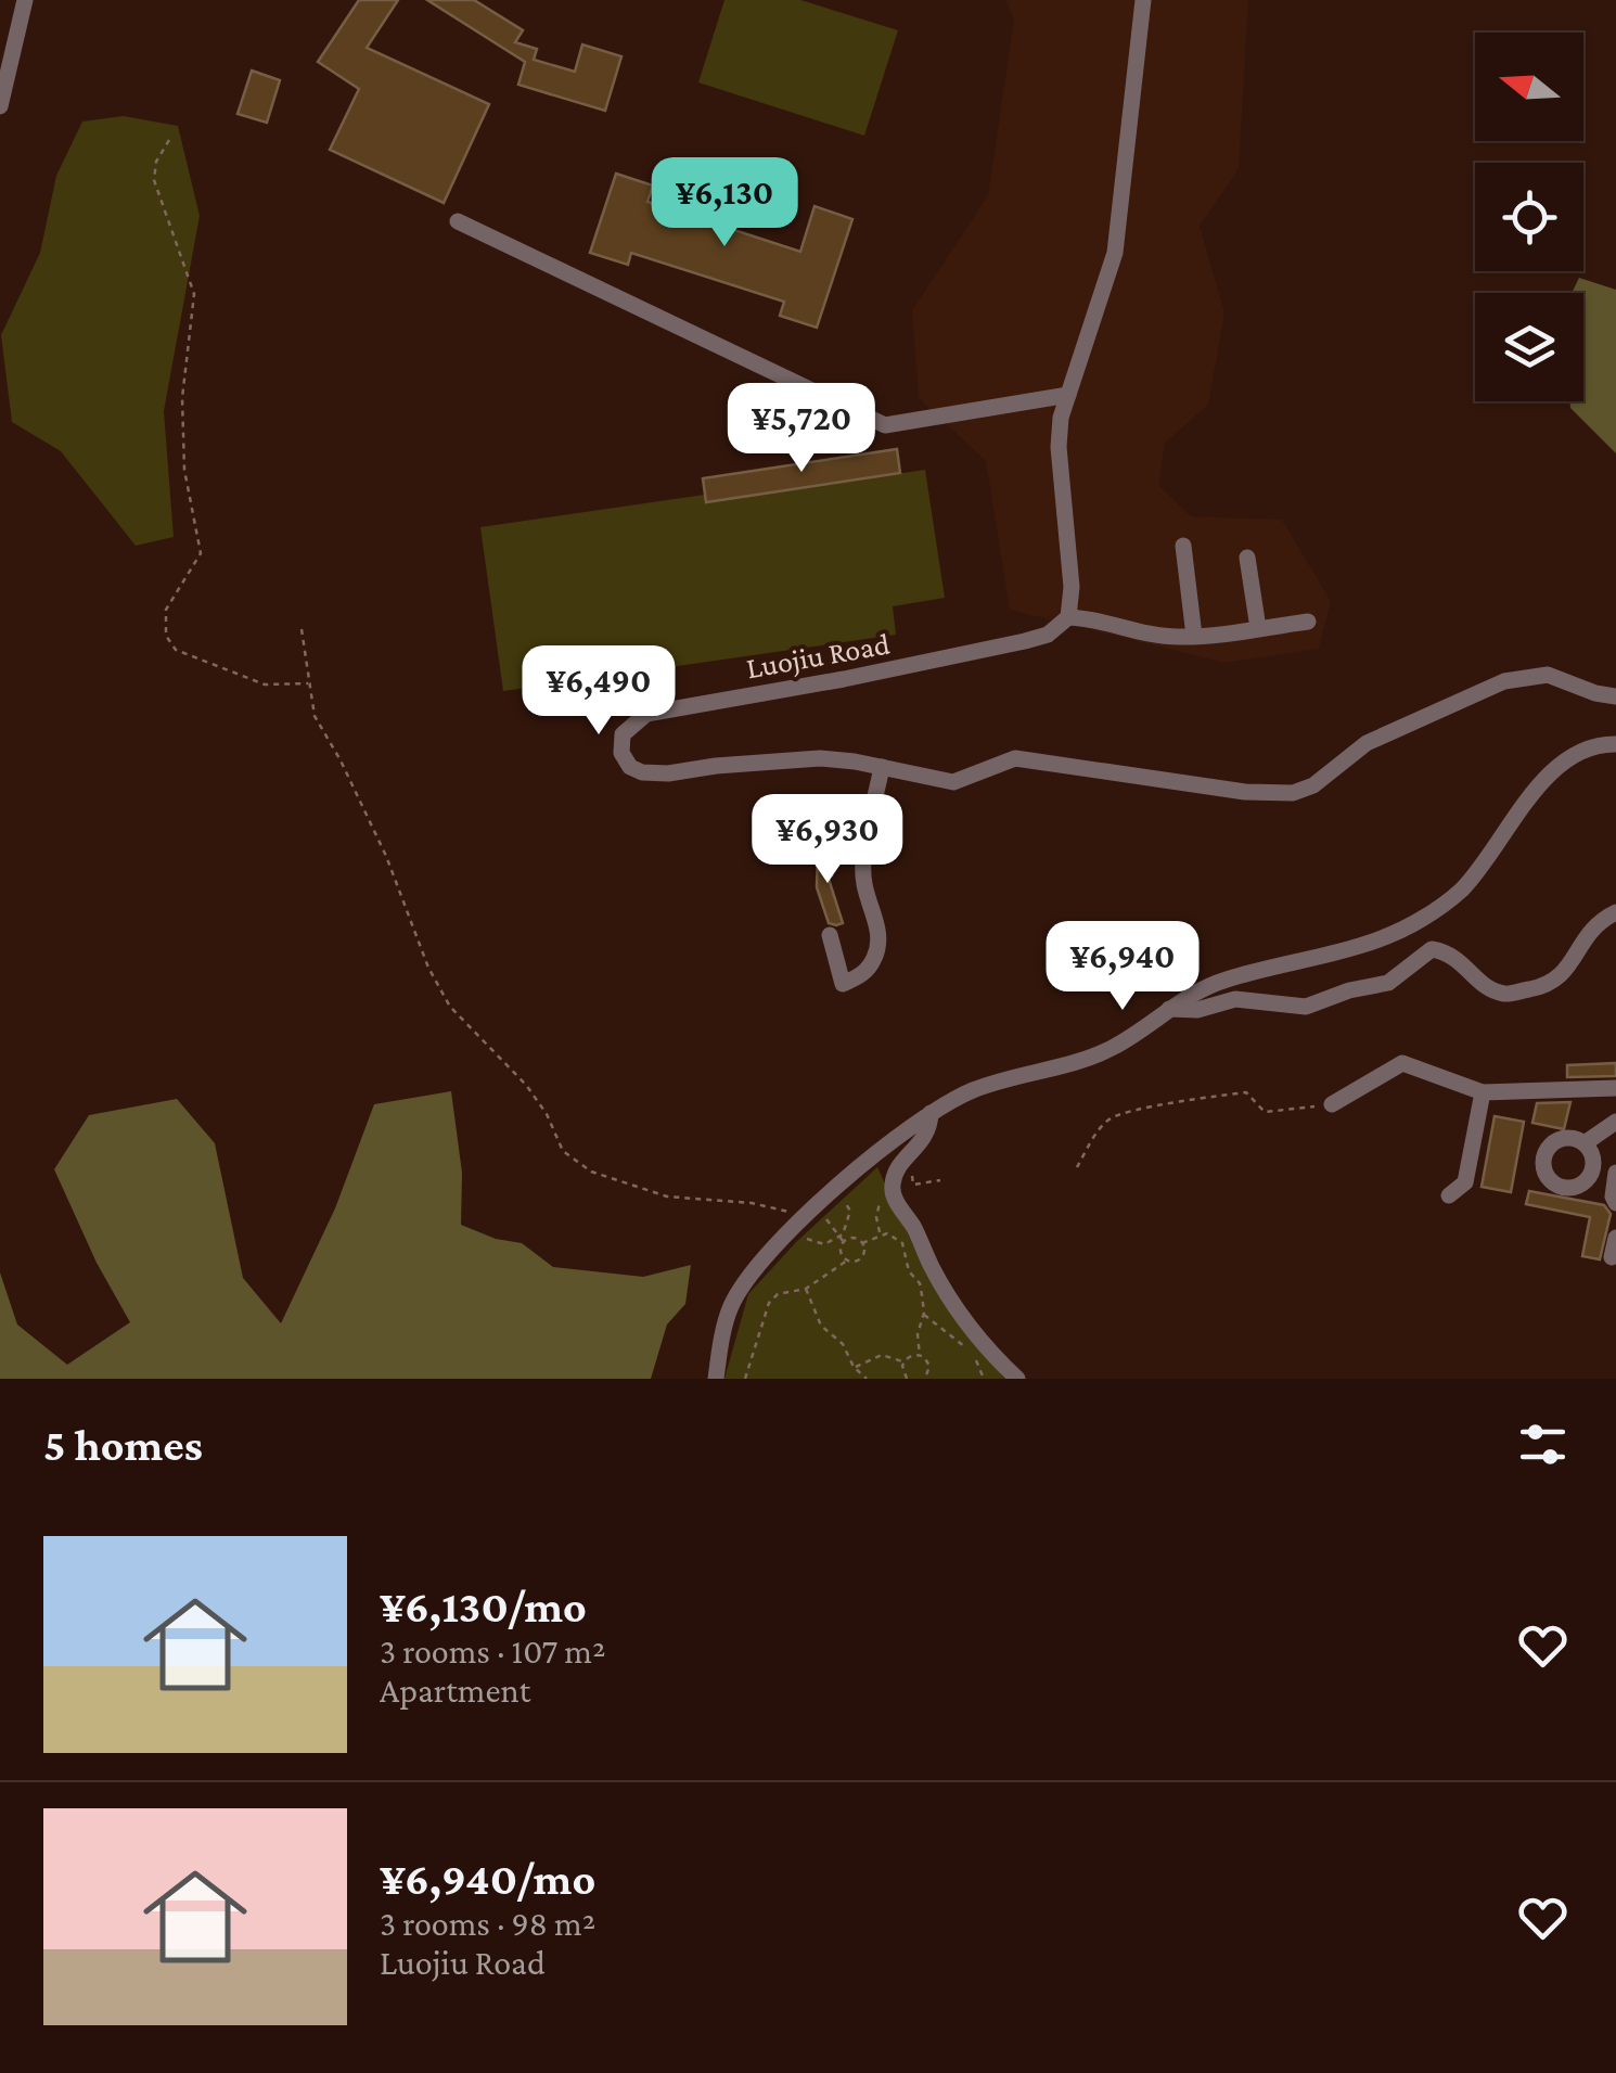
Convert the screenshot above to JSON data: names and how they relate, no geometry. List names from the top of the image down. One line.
{"streets":{"street":["Luojiu Road"]},"north":"left","page":{"price":["¥6,130","¥5,720","¥6,490","¥6,930","¥6,940"],"heading":"5 homes","list":[{"name":"¥6,130/mo","note":"3 rooms · 107 m² · Apartment"},{"name":"¥6,940/mo","note":"3 rooms · 98 m² · Luojiu Road"}]}}
